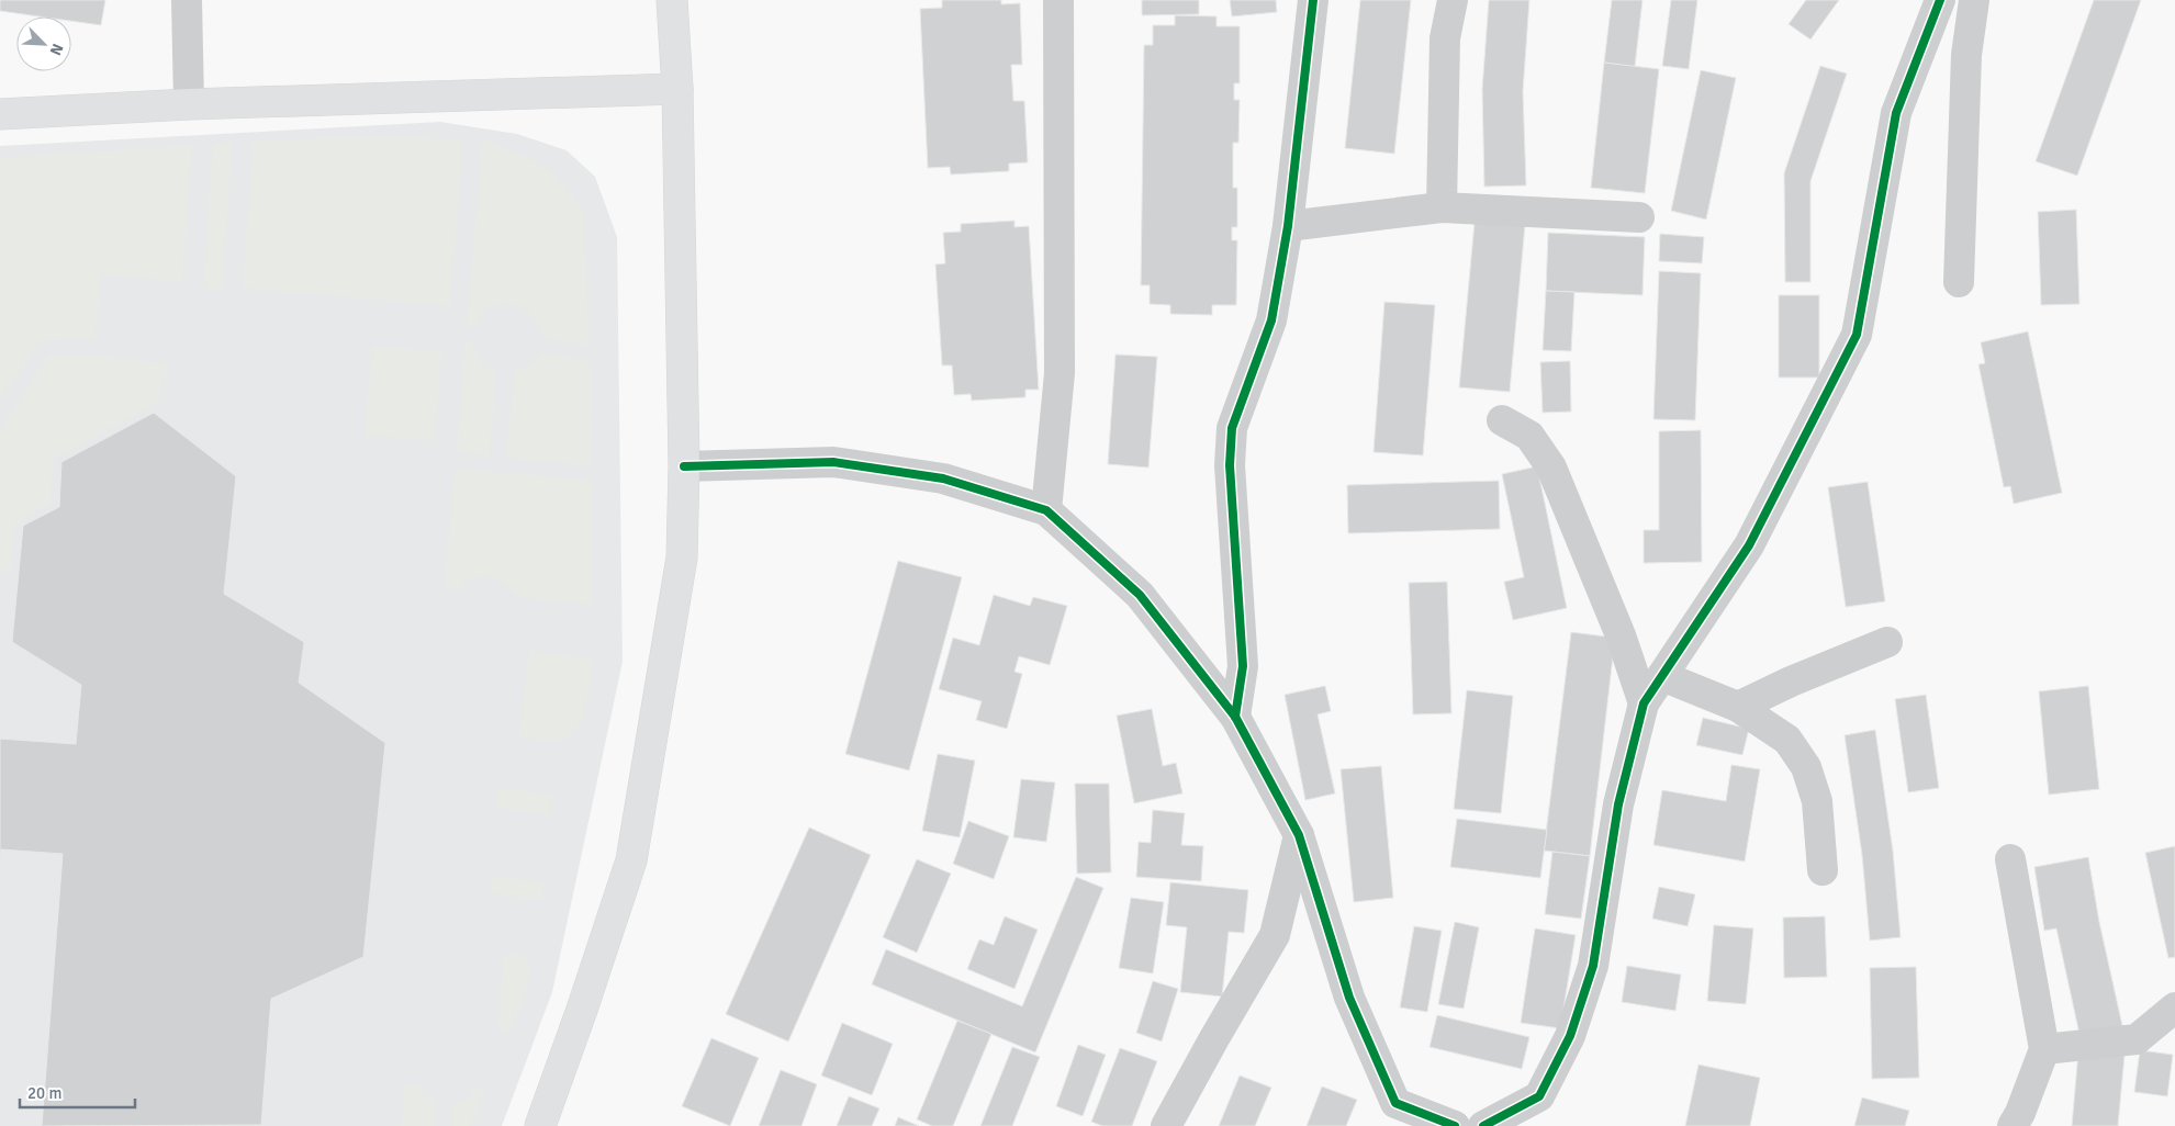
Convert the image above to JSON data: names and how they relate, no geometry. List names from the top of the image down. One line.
{"scale_bar":"20 m","north":"bottom right"}
